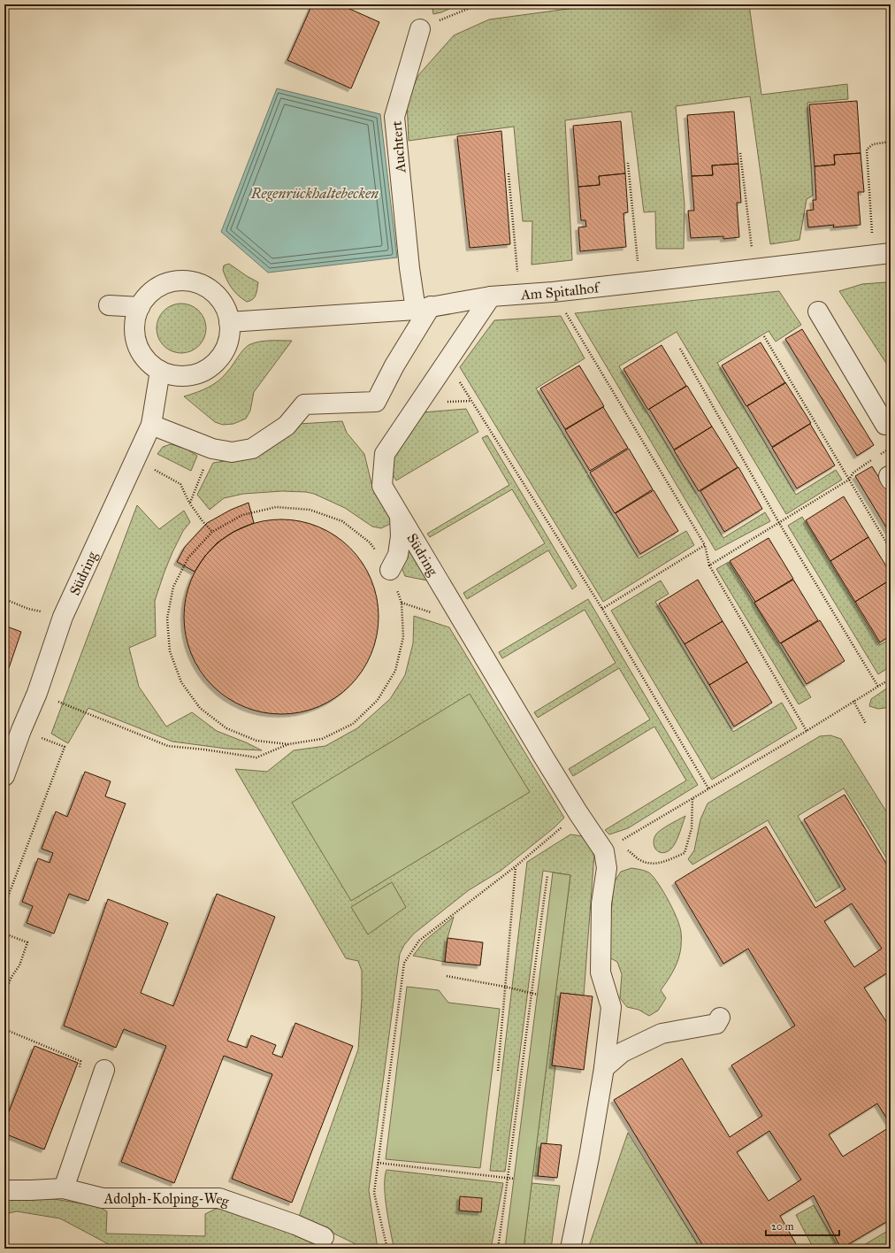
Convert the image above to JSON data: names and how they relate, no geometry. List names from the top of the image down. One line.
{"streets":{"street":["Auchtert","Am Spitalhof","Südring","Adolph-Kolping-Weg"]},"crossings":[["Auchtert","Am Spitalhof"],["Am Spitalhof","Südring"]],"water":["Regenrückhaltebecken"],"scale_bar":"20 m"}
